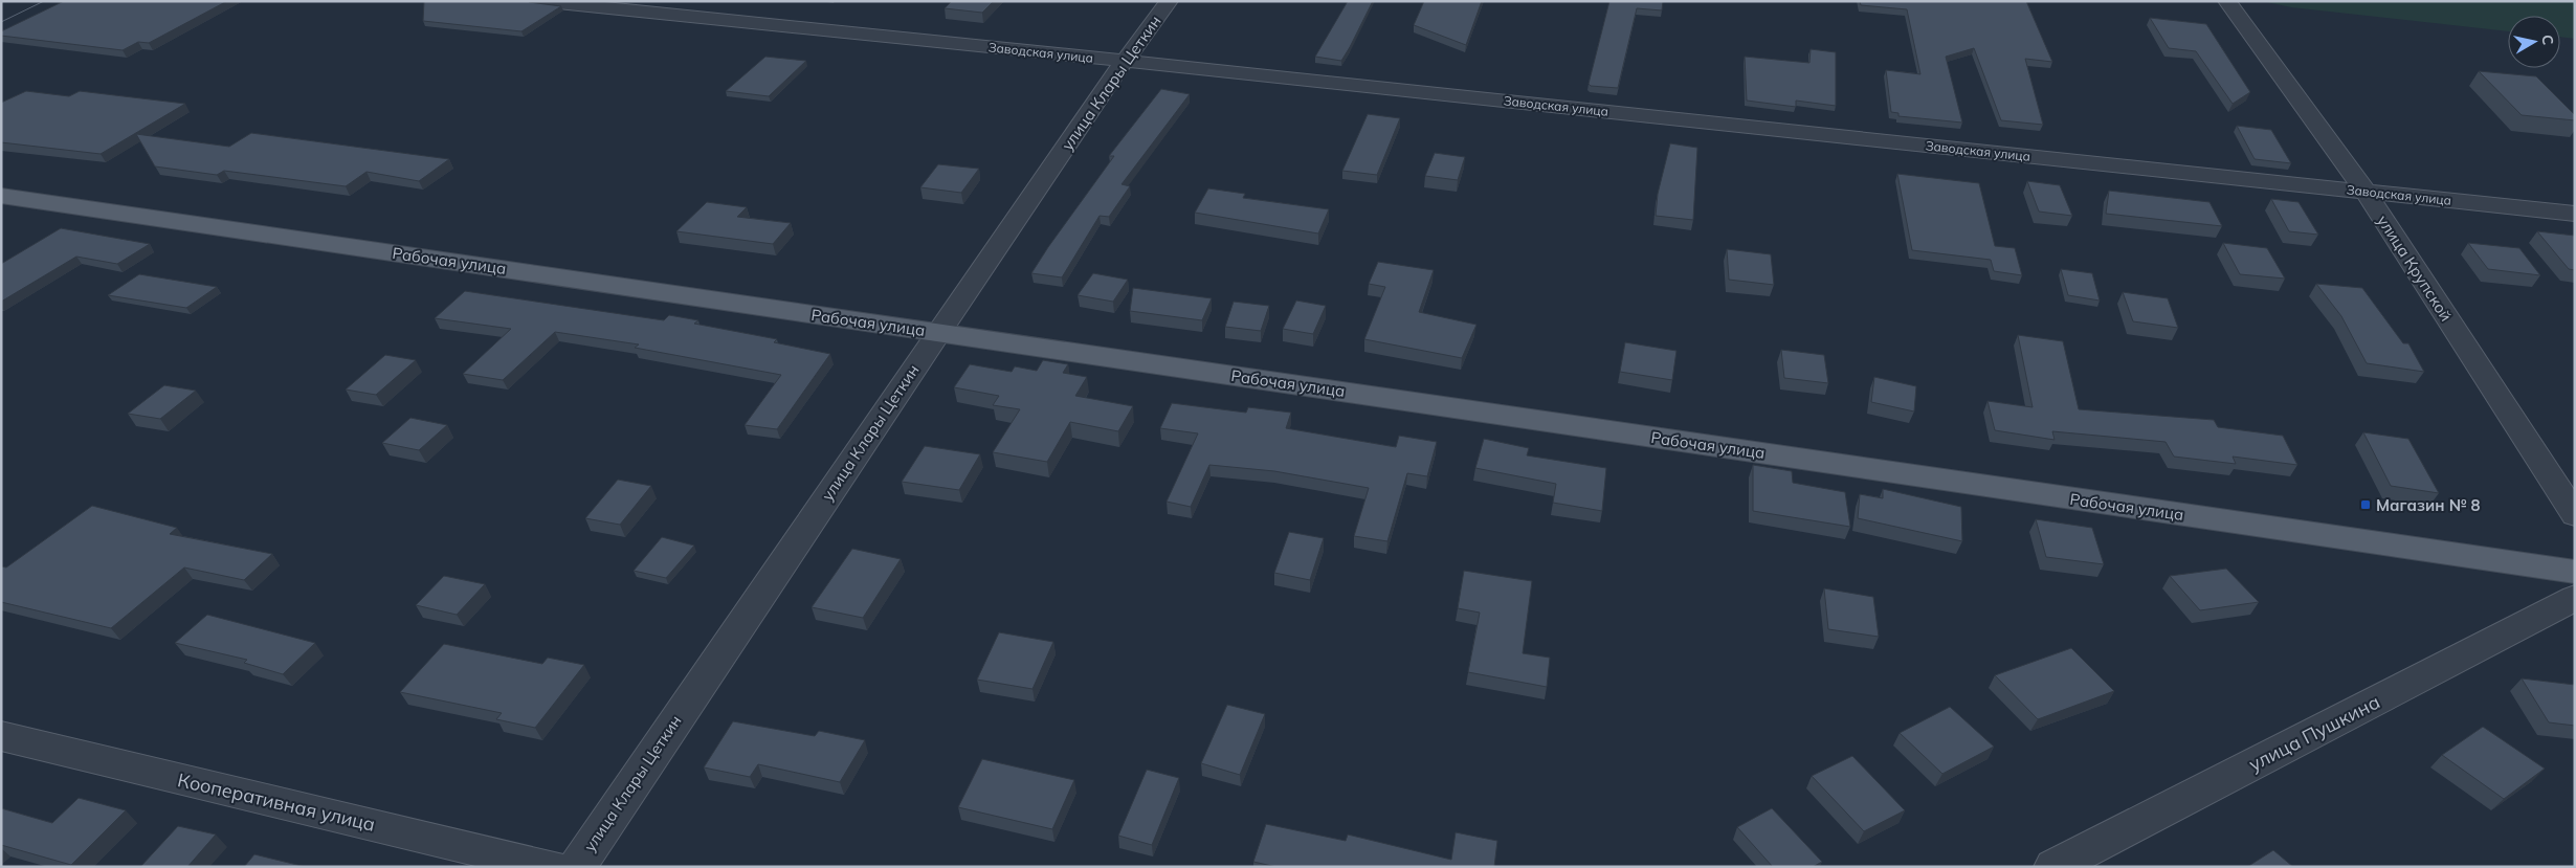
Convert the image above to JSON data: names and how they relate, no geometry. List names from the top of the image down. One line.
{"streets":{"main road":["Рабочая улица"],"street":["Заводская улица","улица Клары Цеткин","улица Крупской","улица Пушкина","Кооперативная улица"]},"crossings":[["Заводская улица","улица Клары Цеткин"],["Заводская улица","улица Крупской"],["улица Клары Цеткин","Рабочая улица"]],"places":{"transit":["Магазин № 8"]},"north":"right"}
